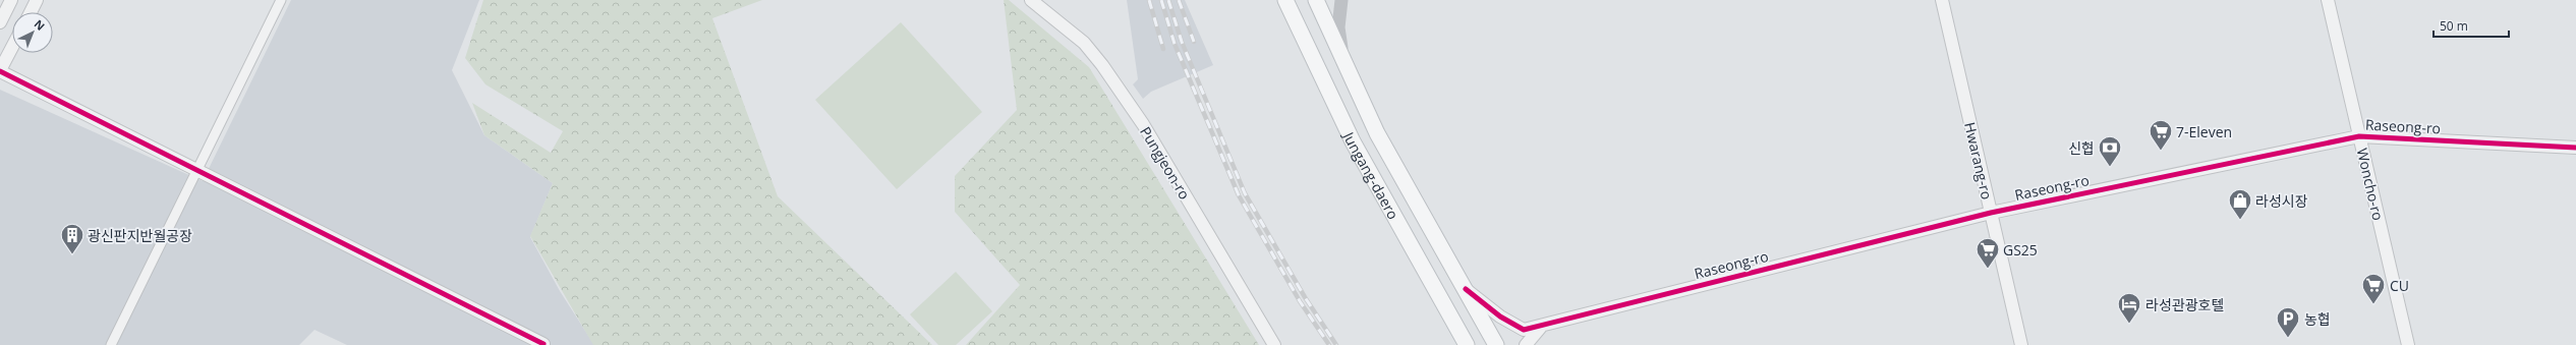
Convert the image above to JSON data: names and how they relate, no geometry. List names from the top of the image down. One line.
{"streets":{"main road":["Jungang-daero"],"street":["Raseong-ro","Hwarang-ro","Pungjeon-ro","Woncho-ro"]},"crossings":[["Raseong-ro","Hwarang-ro"],["Raseong-ro","Jungang-daero"],["Raseong-ro","Woncho-ro"]],"places":{"supermarket":["7-Eleven","GS25","CU"],"bank":["신협"],"shop":["라성시장"],"building":["광신판지반월공장"],"hotel":["라성관광호텔"],"parking":["농협"]},"scale_bar":"50 m","north":"top right"}
